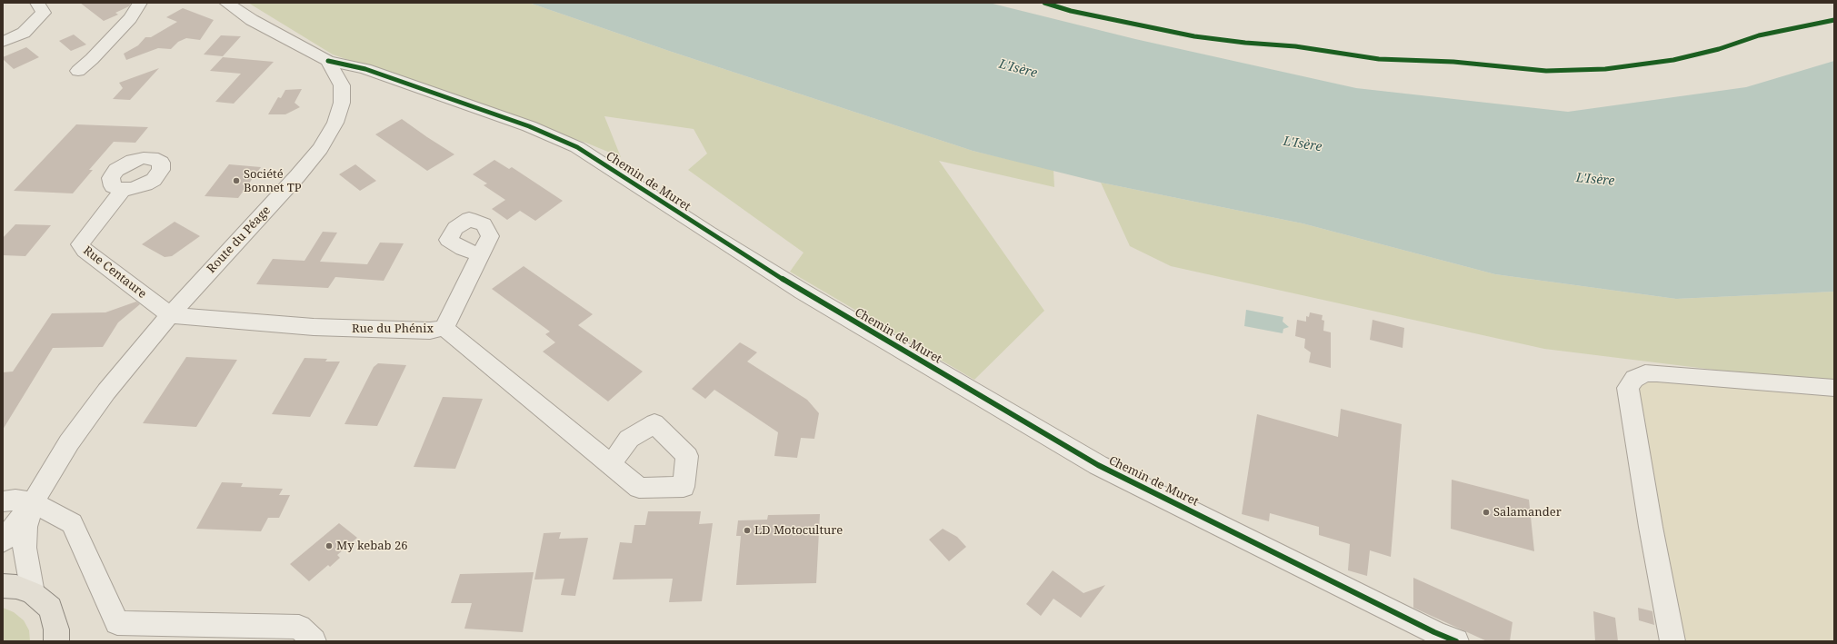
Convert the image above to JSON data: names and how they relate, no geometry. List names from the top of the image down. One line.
{"streets":{"street":["Chemin de Muret","Route du Péage","Rue Centaure","Rue du Phénix"]},"crossings":[["Chemin de Muret","Route du Péage"],["Route du Péage","Rue Centaure"],["Route du Péage","Rue du Phénix"],["Rue Centaure","Rue du Phénix"]],"water":["L'Isère"],"places":["Société Bonnet TP","Salamander","LD Motoculture","My kebab 26"]}
